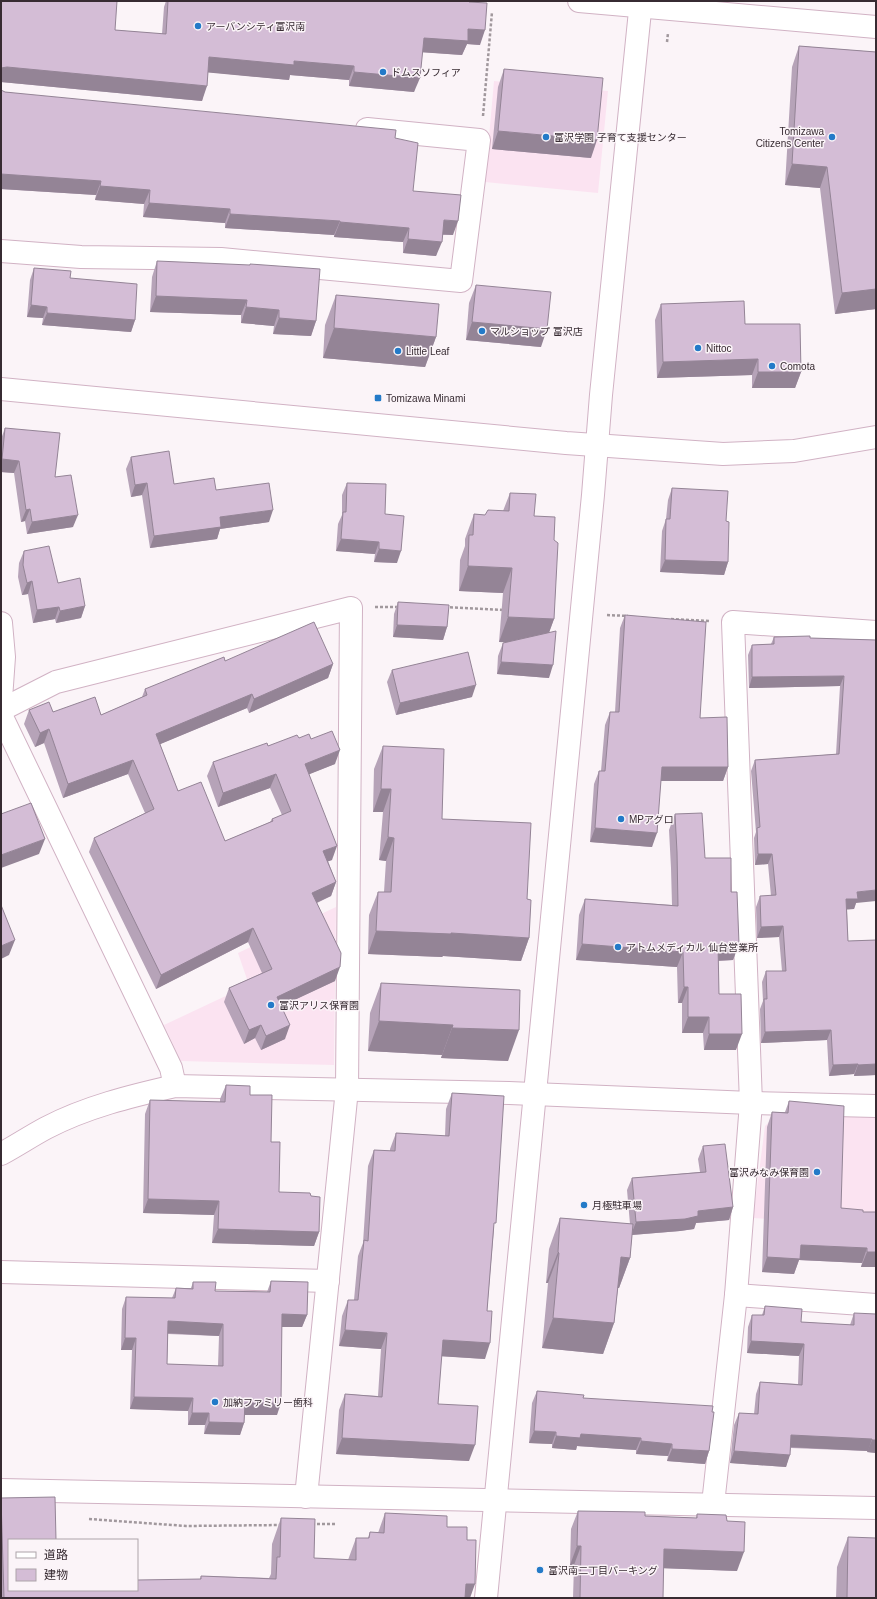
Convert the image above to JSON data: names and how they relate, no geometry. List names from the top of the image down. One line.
{"places":{"other":["アーバンシティ富沢南","ドムスソフィア","富沢学園 子育て支援センター","Tomizawa Citizens Center","マルショップ 富沢店","Nittoc","Little Leaf","Comota","MPアグロ","アトムメディカル 仙台営業所","富沢アリス保育園","富沢みなみ保育園","月極駐車場","加納ファミリー歯科","富沢南二丁目パーキング"],"transit":["Tomizawa Minami"]},"legend":["道路","建物"]}
